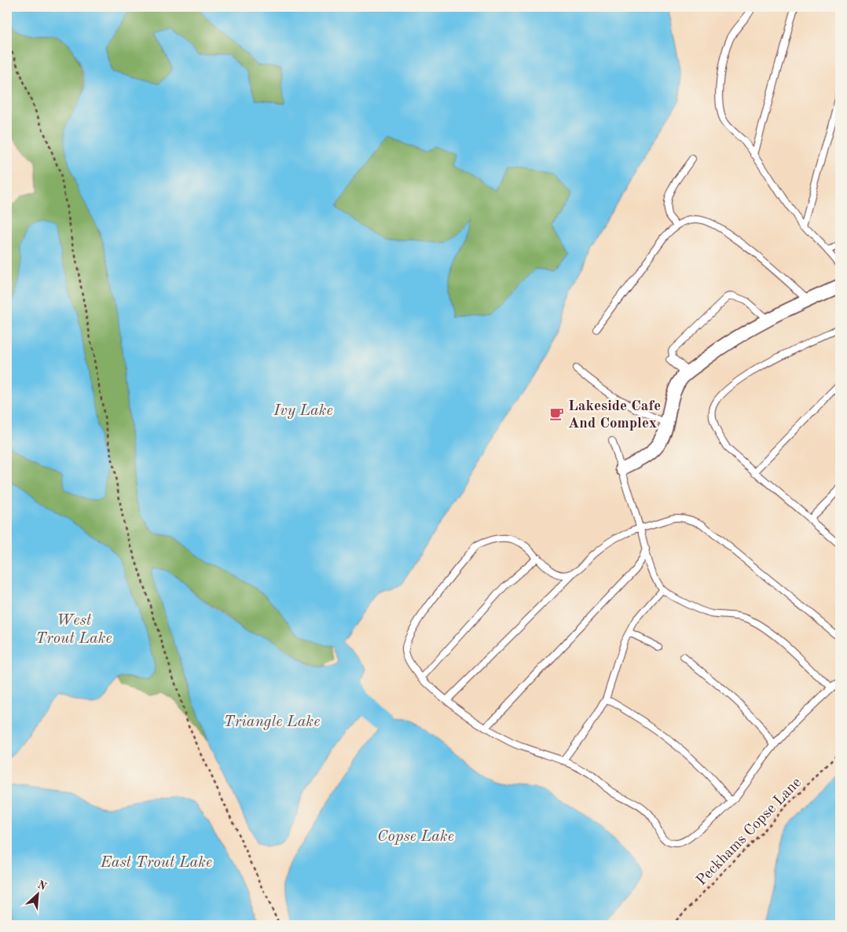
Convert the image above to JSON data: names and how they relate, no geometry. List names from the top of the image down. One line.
{"streets":{"path":["Peckhams Copse Lane"]},"water":["Ivy Lake","West Trout Lake","Triangle Lake","Copse Lake","East Trout Lake"],"places":{"cafe":["Lakeside Cafe And Complex"]},"north":"top right"}
